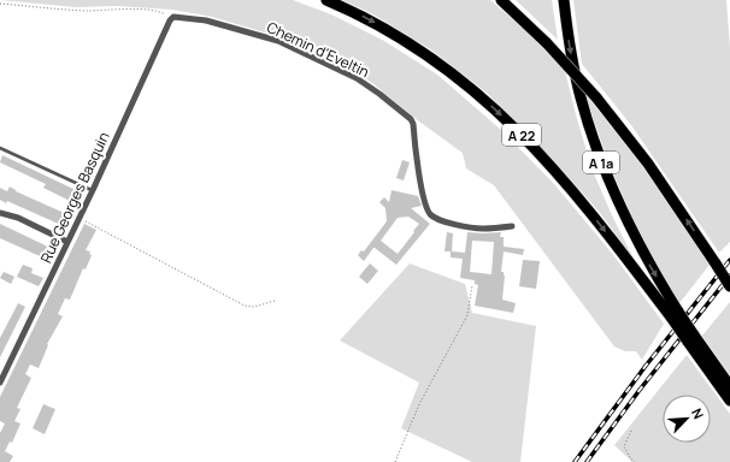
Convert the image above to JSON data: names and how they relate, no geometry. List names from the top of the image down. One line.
{"streets":{"highway":["A 22","A 1a"],"street":["Chemin d'Eveltin","Rue Georges Basquin"]},"crossings":[["Chemin d'Eveltin","Rue Georges Basquin"],["A 22","A 1a"]],"north":"top right"}
